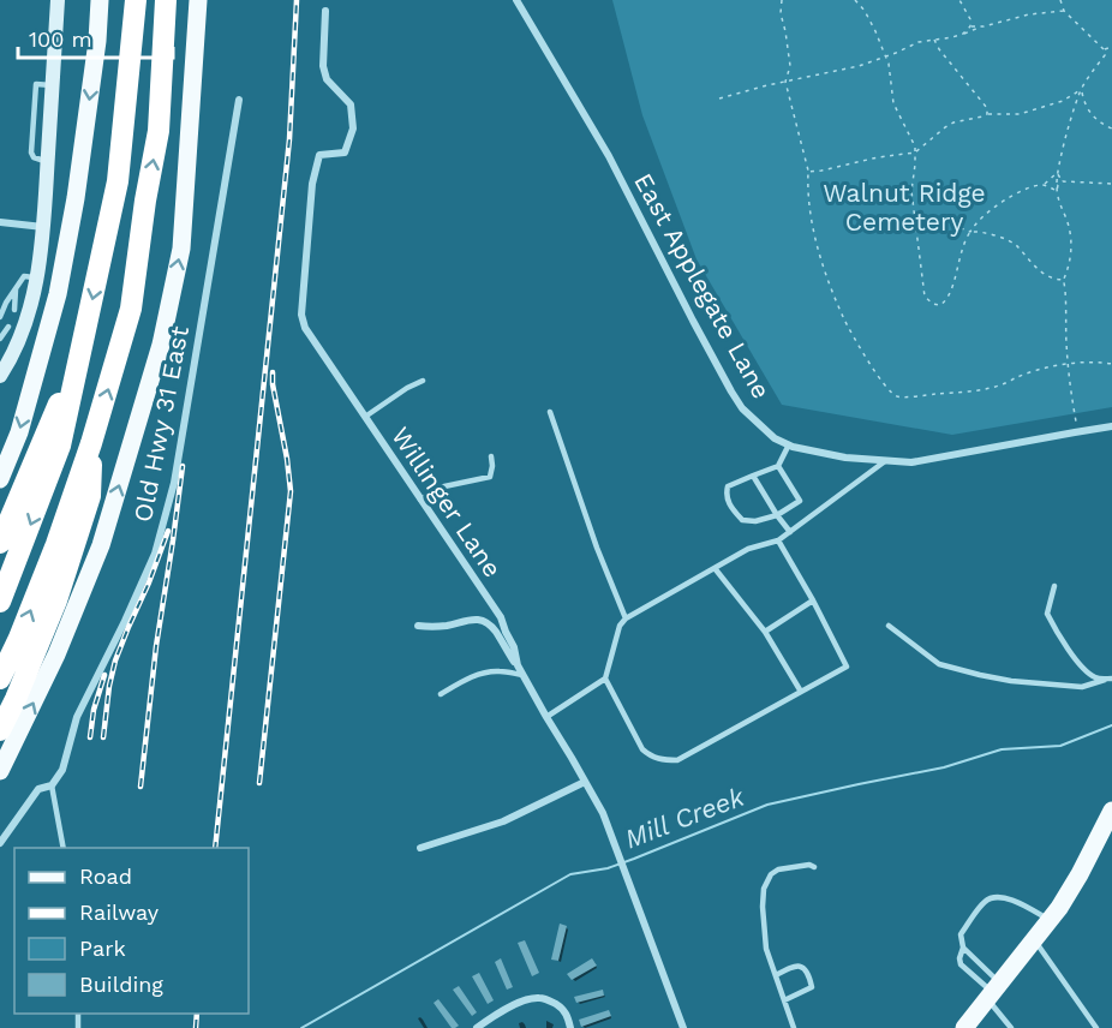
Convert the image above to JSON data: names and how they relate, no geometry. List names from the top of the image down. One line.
{"streets":{"street":["East Applegate Lane","Old Hwy 31 East","Willinger Lane"]},"water":["Mill Creek"],"parks":["Walnut Ridge Cemetery"],"legend":["Road","Railway","Park","Building"],"scale_bar":"100 m"}
